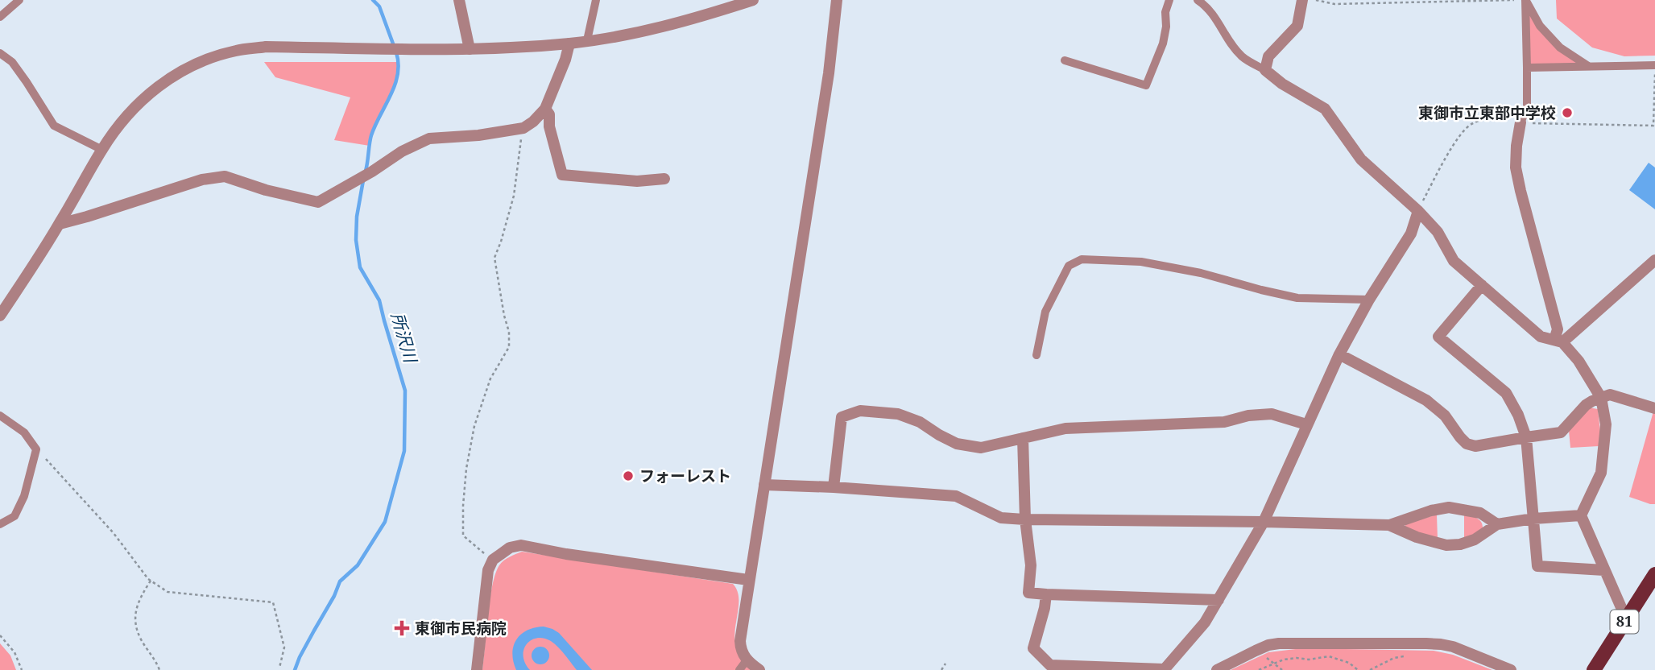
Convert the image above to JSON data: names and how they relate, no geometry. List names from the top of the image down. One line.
{"streets":{"main road":["81"]},"water":["所沢川"],"places":{"other":["東御市立東部中学校","フォーレスト"],"health":["東御市民病院"]}}
